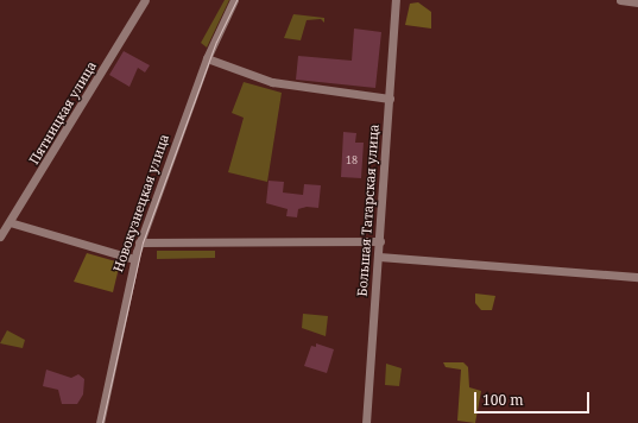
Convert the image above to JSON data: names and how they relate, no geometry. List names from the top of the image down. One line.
{"streets":{"street":["Пятницкая улица","Новокузнецкая улица","Большая Татарская улица"]},"house_numbers":["18"],"scale_bar":"100 m"}
